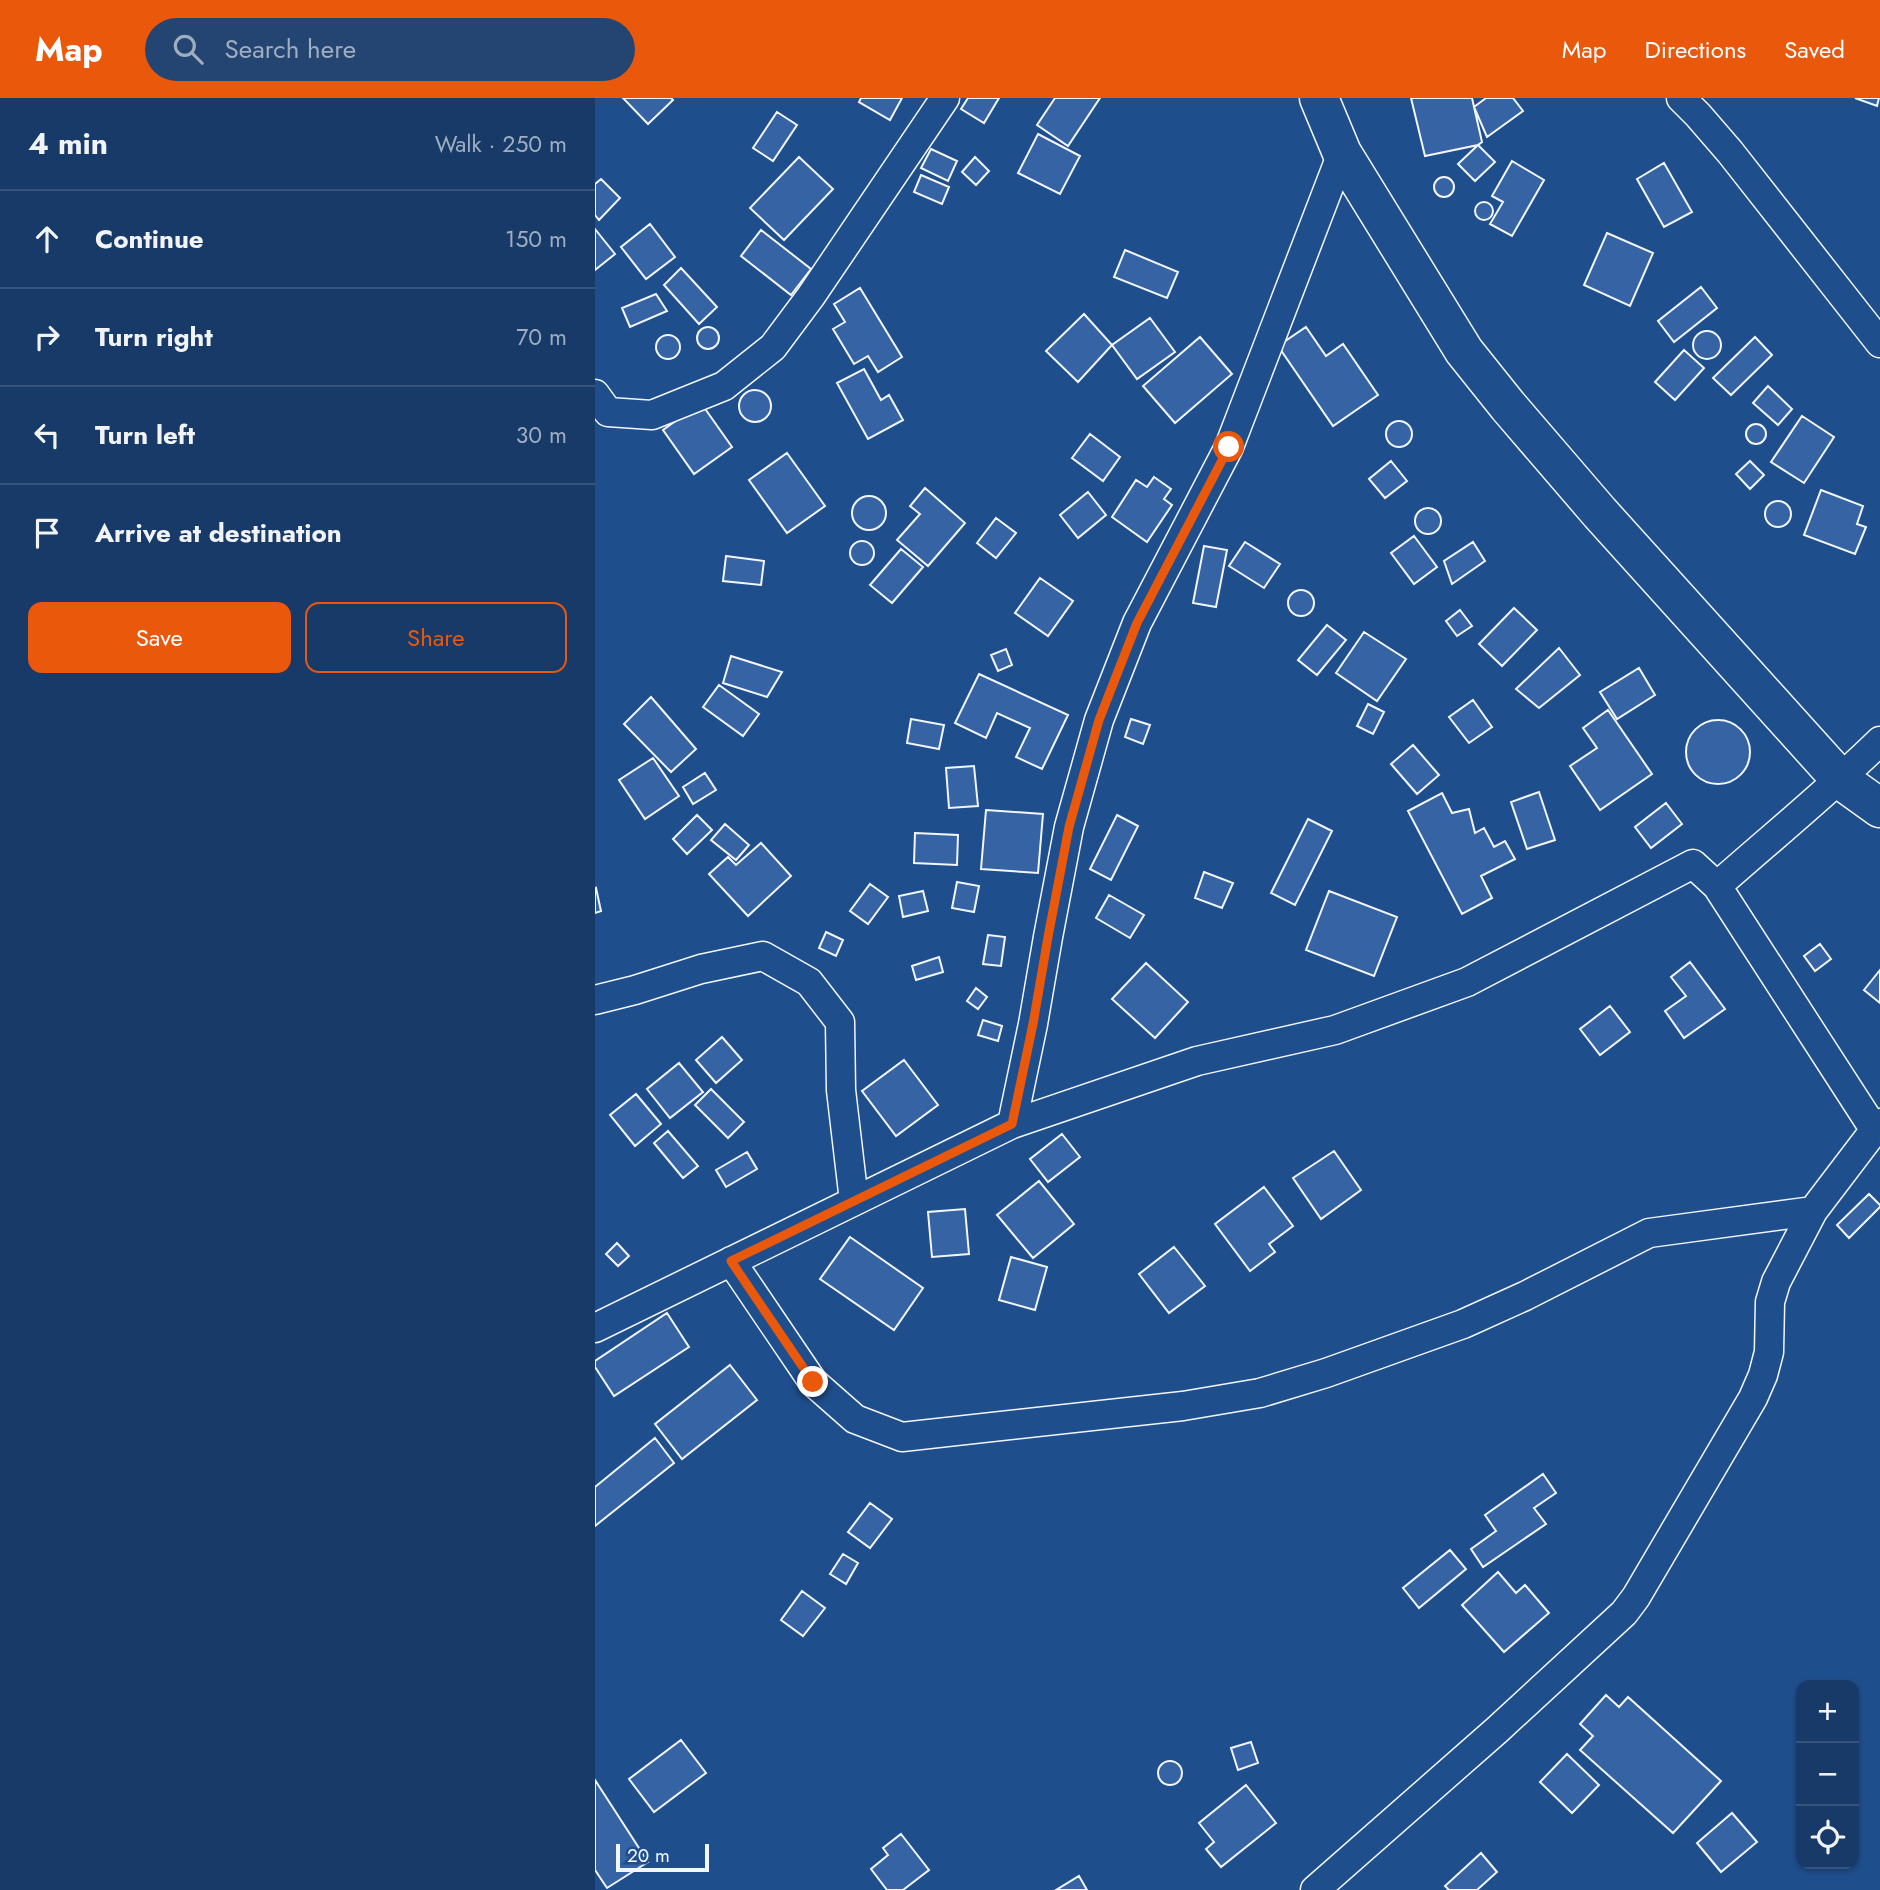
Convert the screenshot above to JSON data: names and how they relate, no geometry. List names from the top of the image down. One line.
{"scale_bar":"20 m","page":{"header":"Map","search":"Search here","nav":["Map","Directions","Saved"],"heading":["4 min","Walk · 250 m"],"list":[["Continue","150 m"],["Turn right","70 m"],["Turn left","30 m"],"Arrive at destination"],"buttons":["Save","Share"],"map_buttons":["+","−"],"scale":"20 m"}}
